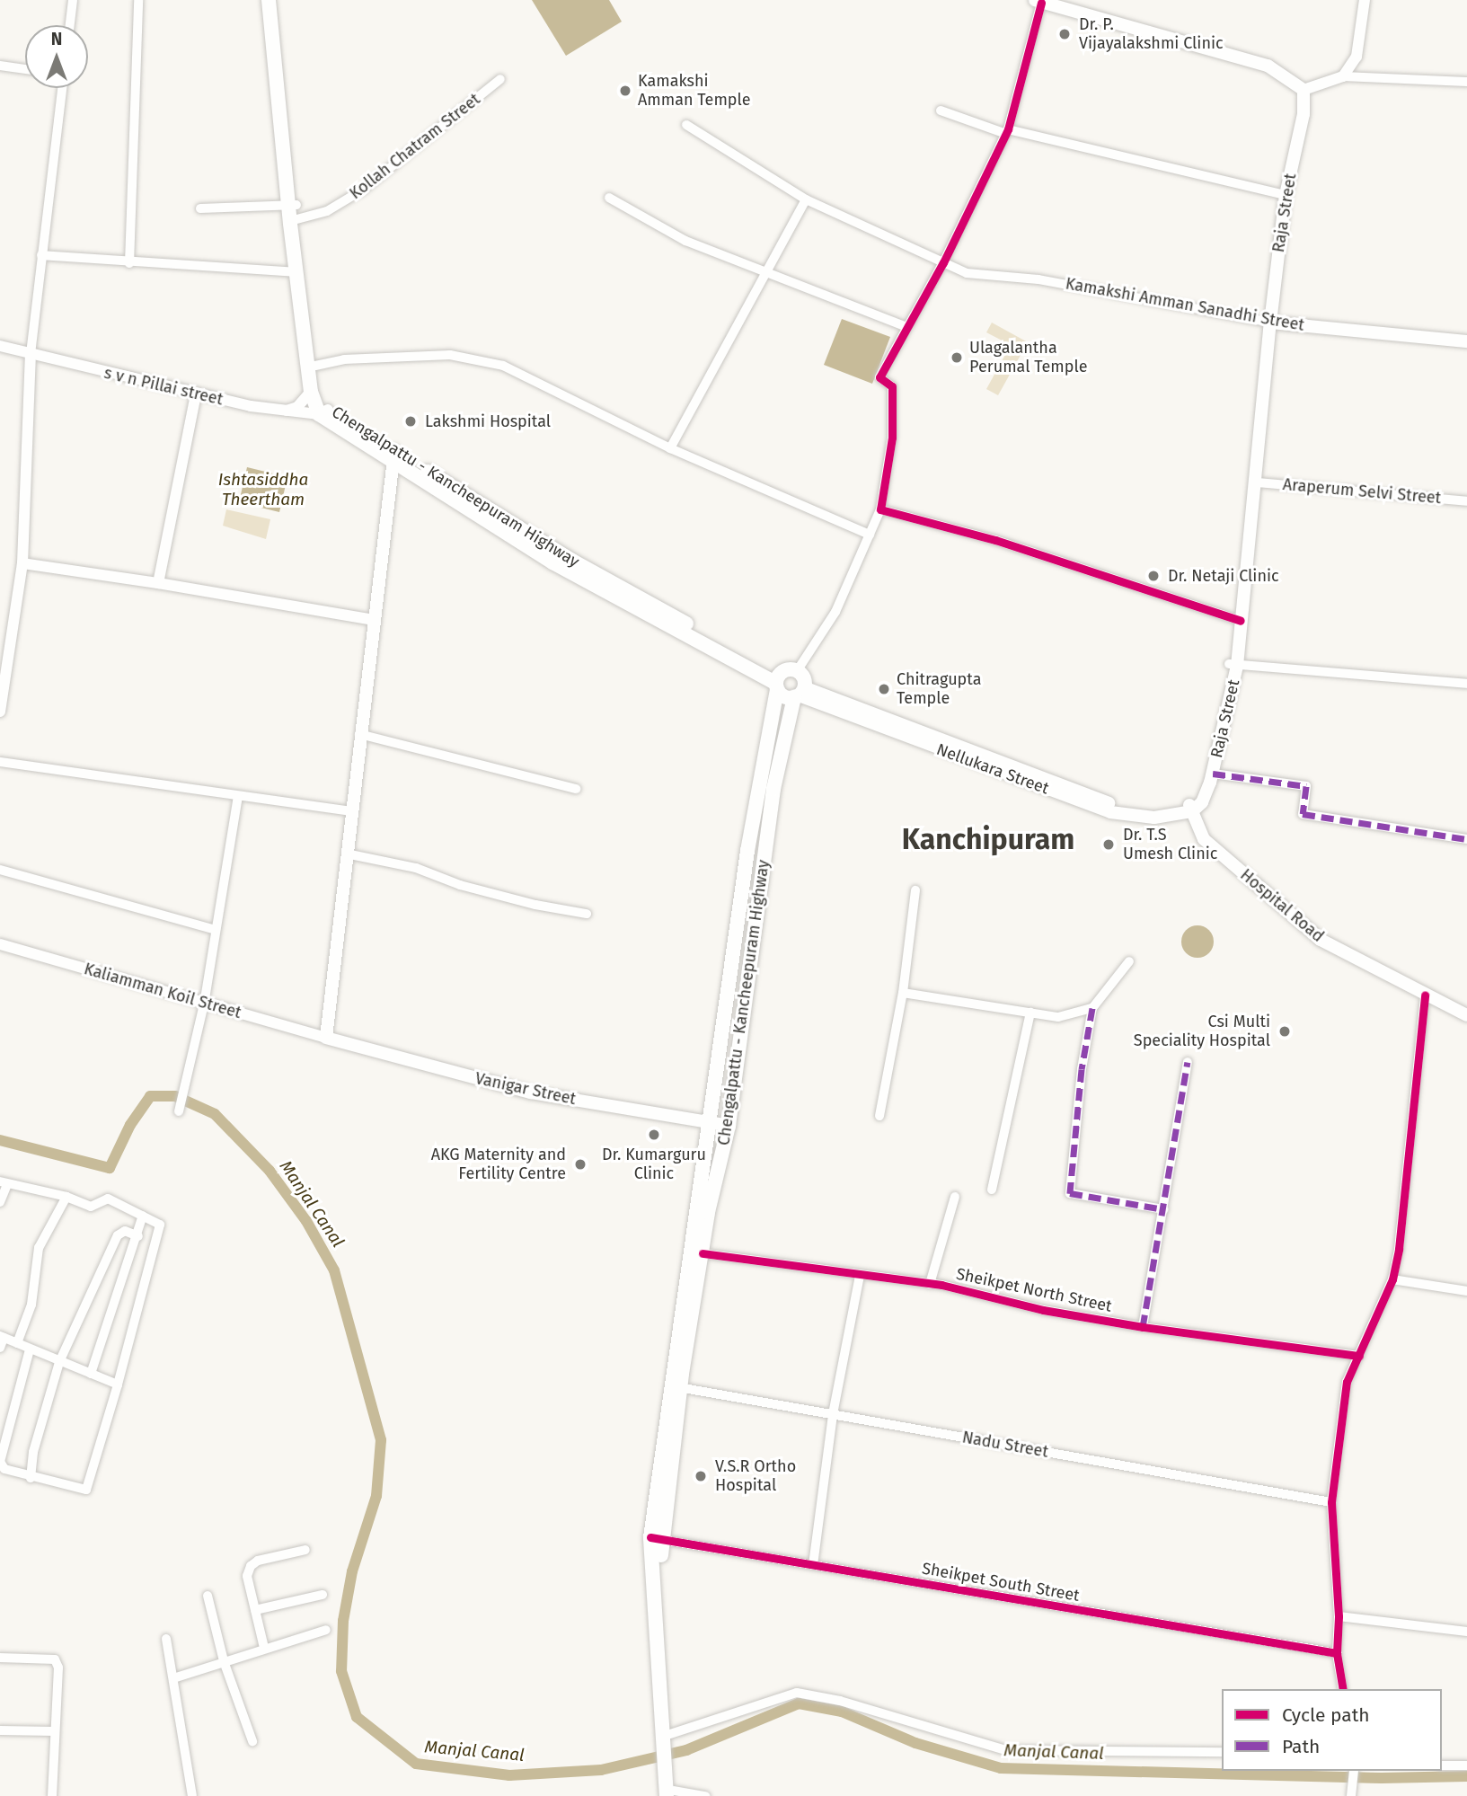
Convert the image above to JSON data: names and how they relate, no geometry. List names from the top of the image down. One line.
{"streets":{"highway":["Chengalpattu - Kancheepuram Highway"],"main road":["Raja Street","Kamakshi Amman Sanadhi Street","Nellukara Street","Hospital Road","Vanigar Street"],"street":["Kollah Chatram Street","s v n Pillai street","Araperum Selvi Street","Kaliamman Koil Street","Sheikpet North Street","Nadu Street","Sheikpet South Street"]},"crossings":[["Kollah Chatram Street","Chengalpattu - Kancheepuram Highway"],["Raja Street","Kamakshi Amman Sanadhi Street"],["Raja Street","Araperum Selvi Street"],["Raja Street","Nellukara Street"],["Raja Street","Hospital Road"],["s v n Pillai street","Chengalpattu - Kancheepuram Highway"],["Chengalpattu - Kancheepuram Highway","Nellukara Street"],["Chengalpattu - Kancheepuram Highway","Vanigar Street"],["Chengalpattu - Kancheepuram Highway","Sheikpet North Street"],["Chengalpattu - Kancheepuram Highway","Nadu Street"],["Nellukara Street","Hospital Road"],["Kaliamman Koil Street","Vanigar Street"]],"districts":["Kanchipuram"],"water":["Ishtasiddha Theertham","Manjal Canal"],"places":["Dr. P. Vijayalakshmi Clinic","Kamakshi Amman Temple","Ulagalantha Perumal Temple","Lakshmi Hospital","Dr. Netaji Clinic","Chitragupta Temple","Dr. T.S Umesh Clinic","Csi Multi Speciality Hospital","Dr. Kumarguru Clinic","AKG Maternity and Fertility Centre","V.S.R Ortho Hospital"],"legend":["Cycle path","Path"],"north":"top"}
